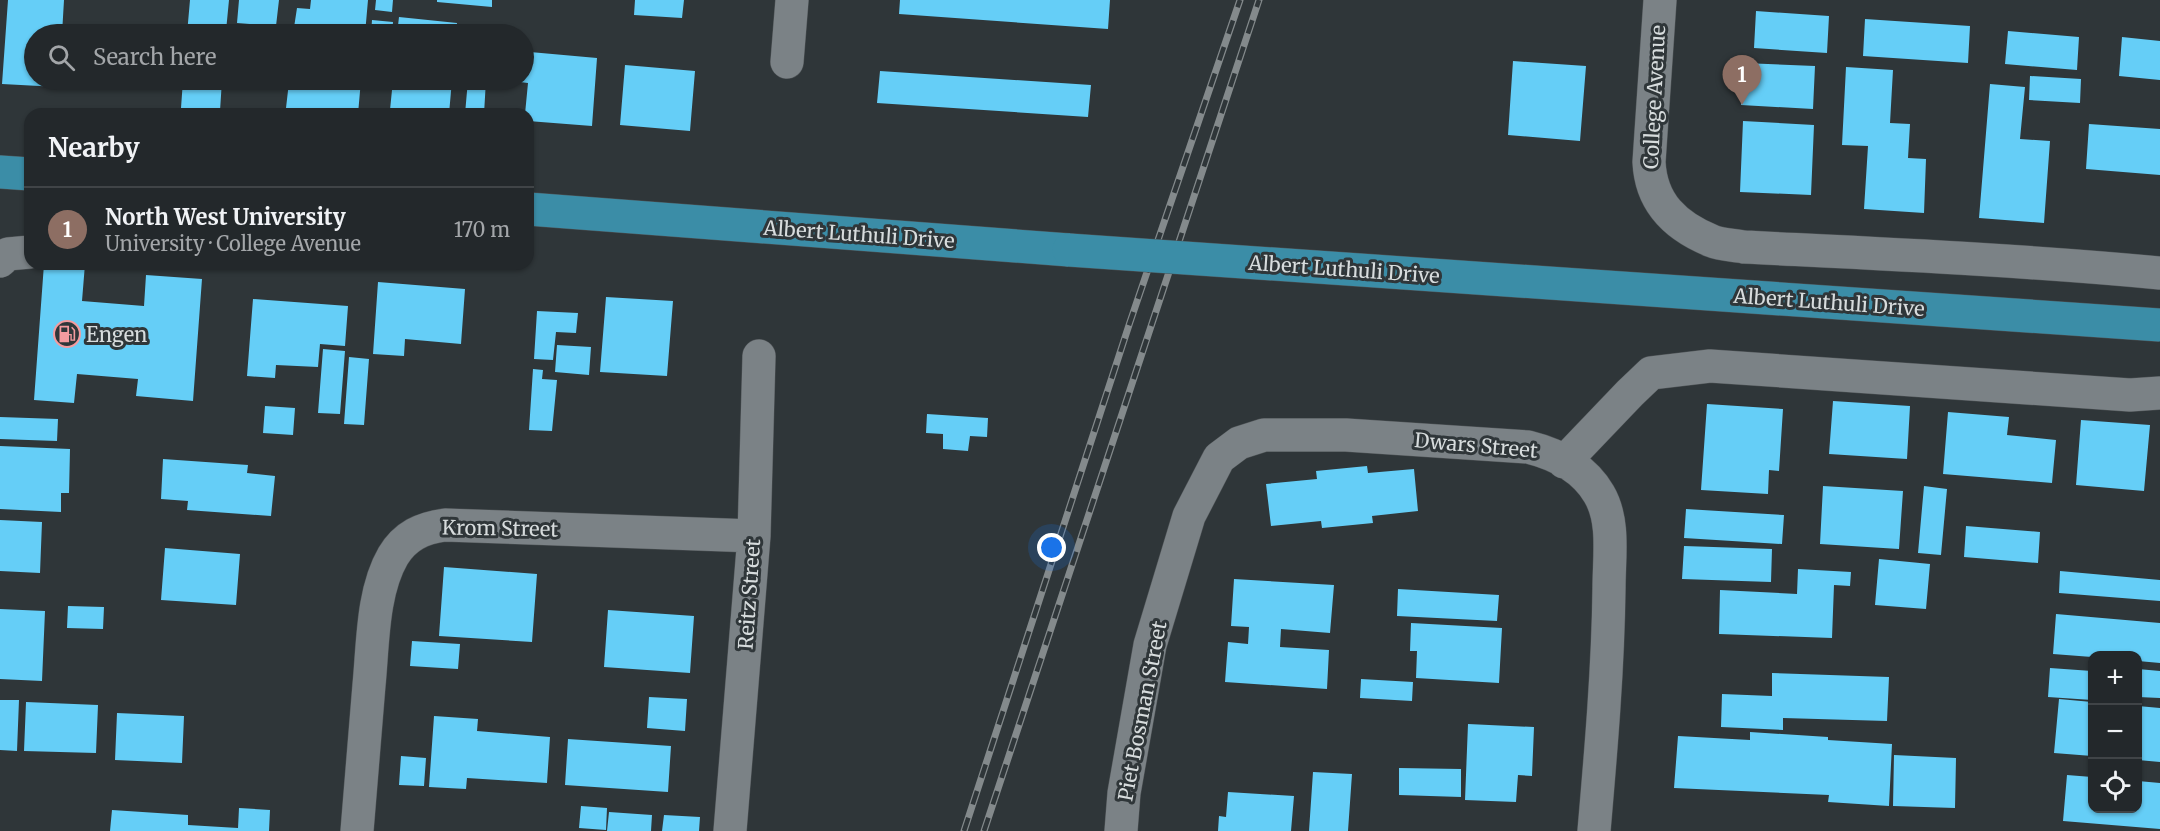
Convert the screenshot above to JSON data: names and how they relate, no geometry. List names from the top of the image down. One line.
{"streets":{"main road":["Albert Luthuli Drive"],"street":["College Avenue","Dwars Street","Krom Street","Reitz Street","Piet Bosman Street"]},"crossings":[["Dwars Street","Piet Bosman Street"],["Krom Street","Reitz Street"]],"places":{"fuel station":["Engen"]},"page":{"search":"Search here","pins":"1","heading":"Nearby","list":[{"mark":"1","name":"North West University","note":"University · College Avenue","value":"170 m"}],"map_buttons":["+","−"]}}
